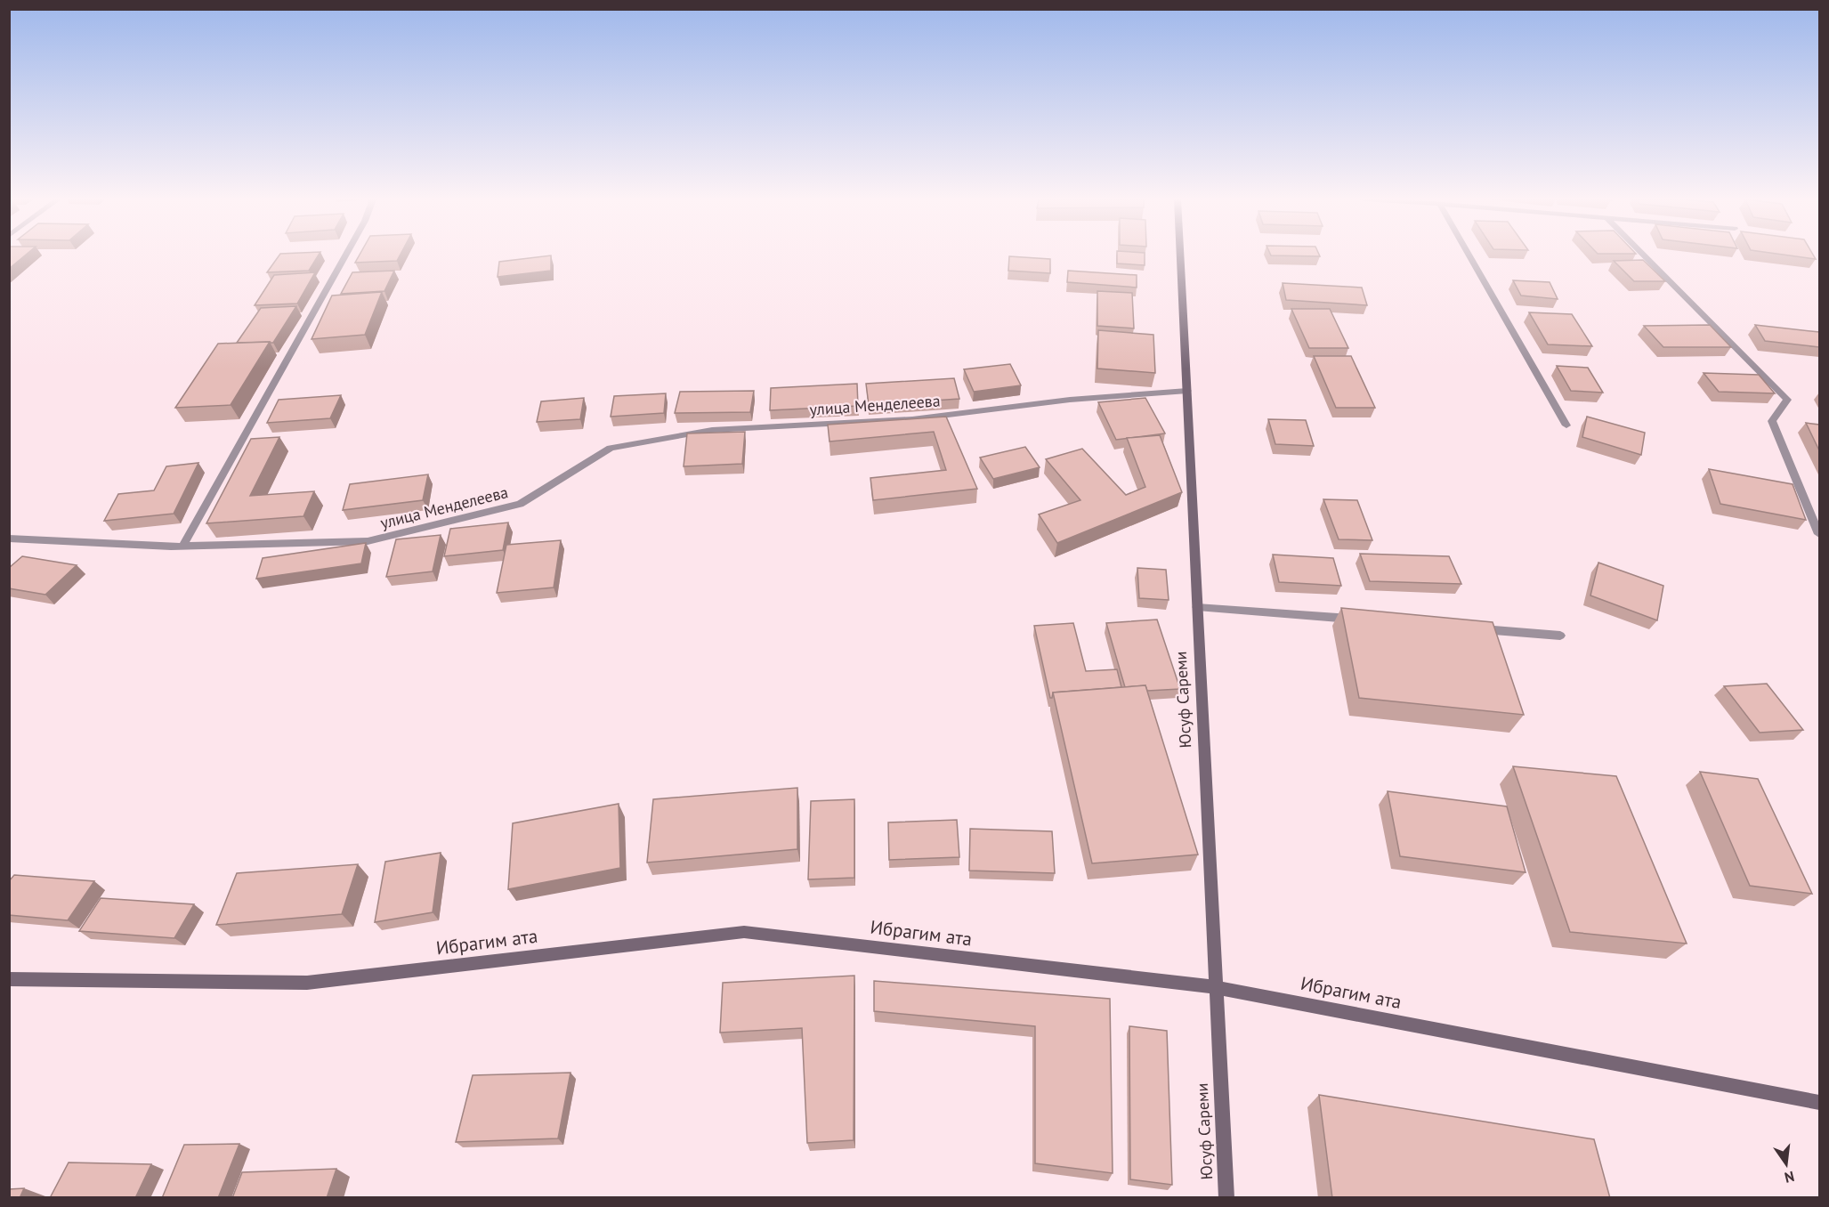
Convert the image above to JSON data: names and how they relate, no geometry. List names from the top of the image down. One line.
{"streets":{"main road":["Юсуф Сареми","Ибрагим ата"],"street":["улица Менделеева"]},"crossings":[["улица Менделеева","Юсуф Сареми"],["Юсуф Сареми","Ибрагим ата"]],"north":"bottom"}
